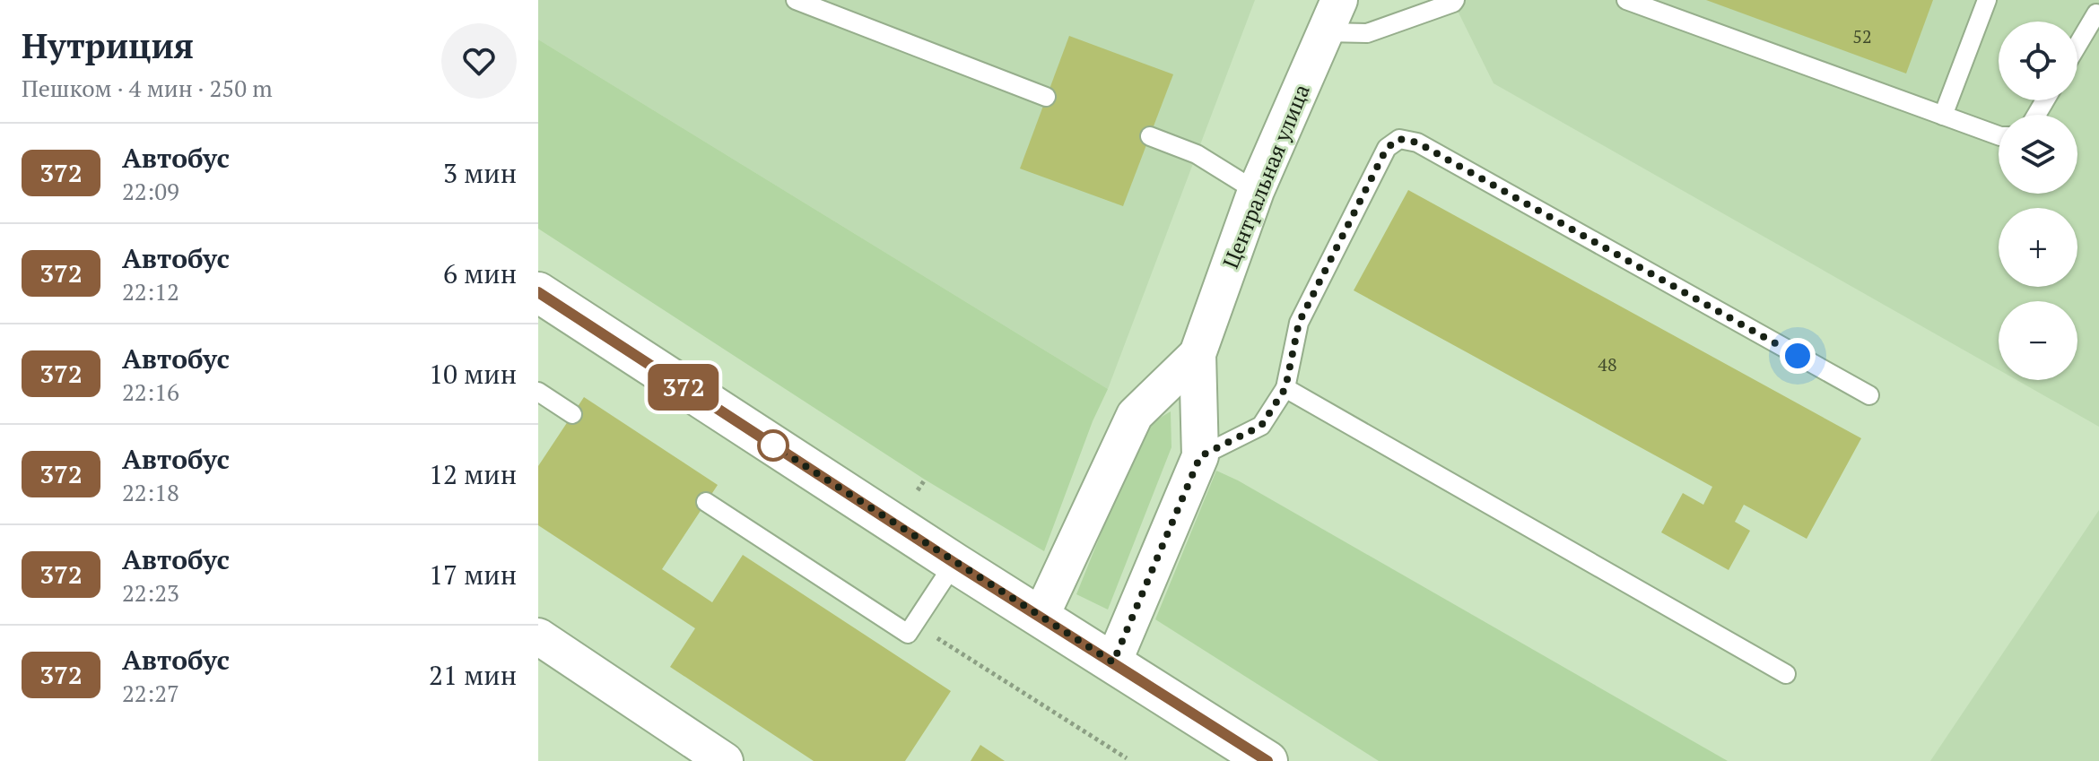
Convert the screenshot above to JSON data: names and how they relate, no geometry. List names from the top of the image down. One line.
{"streets":{"street":["Центральная улица"]},"lines":["bus line 372"],"house_numbers":["52","48"],"page":{"heading":["Нутриция","Пешком · 4 мин · 250 m"],"on_map":"372","map_buttons":["+","−"],"list":[{"mark":"372","name":"Автобус","note":"22:09","value":"3 мин"},{"mark":"372","name":"Автобус","note":"22:12","value":"6 мин"},{"mark":"372","name":"Автобус","note":"22:16","value":"10 мин"},{"mark":"372","name":"Автобус","note":"22:18","value":"12 мин"},{"mark":"372","name":"Автобус","note":"22:23","value":"17 мин"},{"mark":"372","name":"Автобус","note":"22:27","value":"21 мин"}]}}
